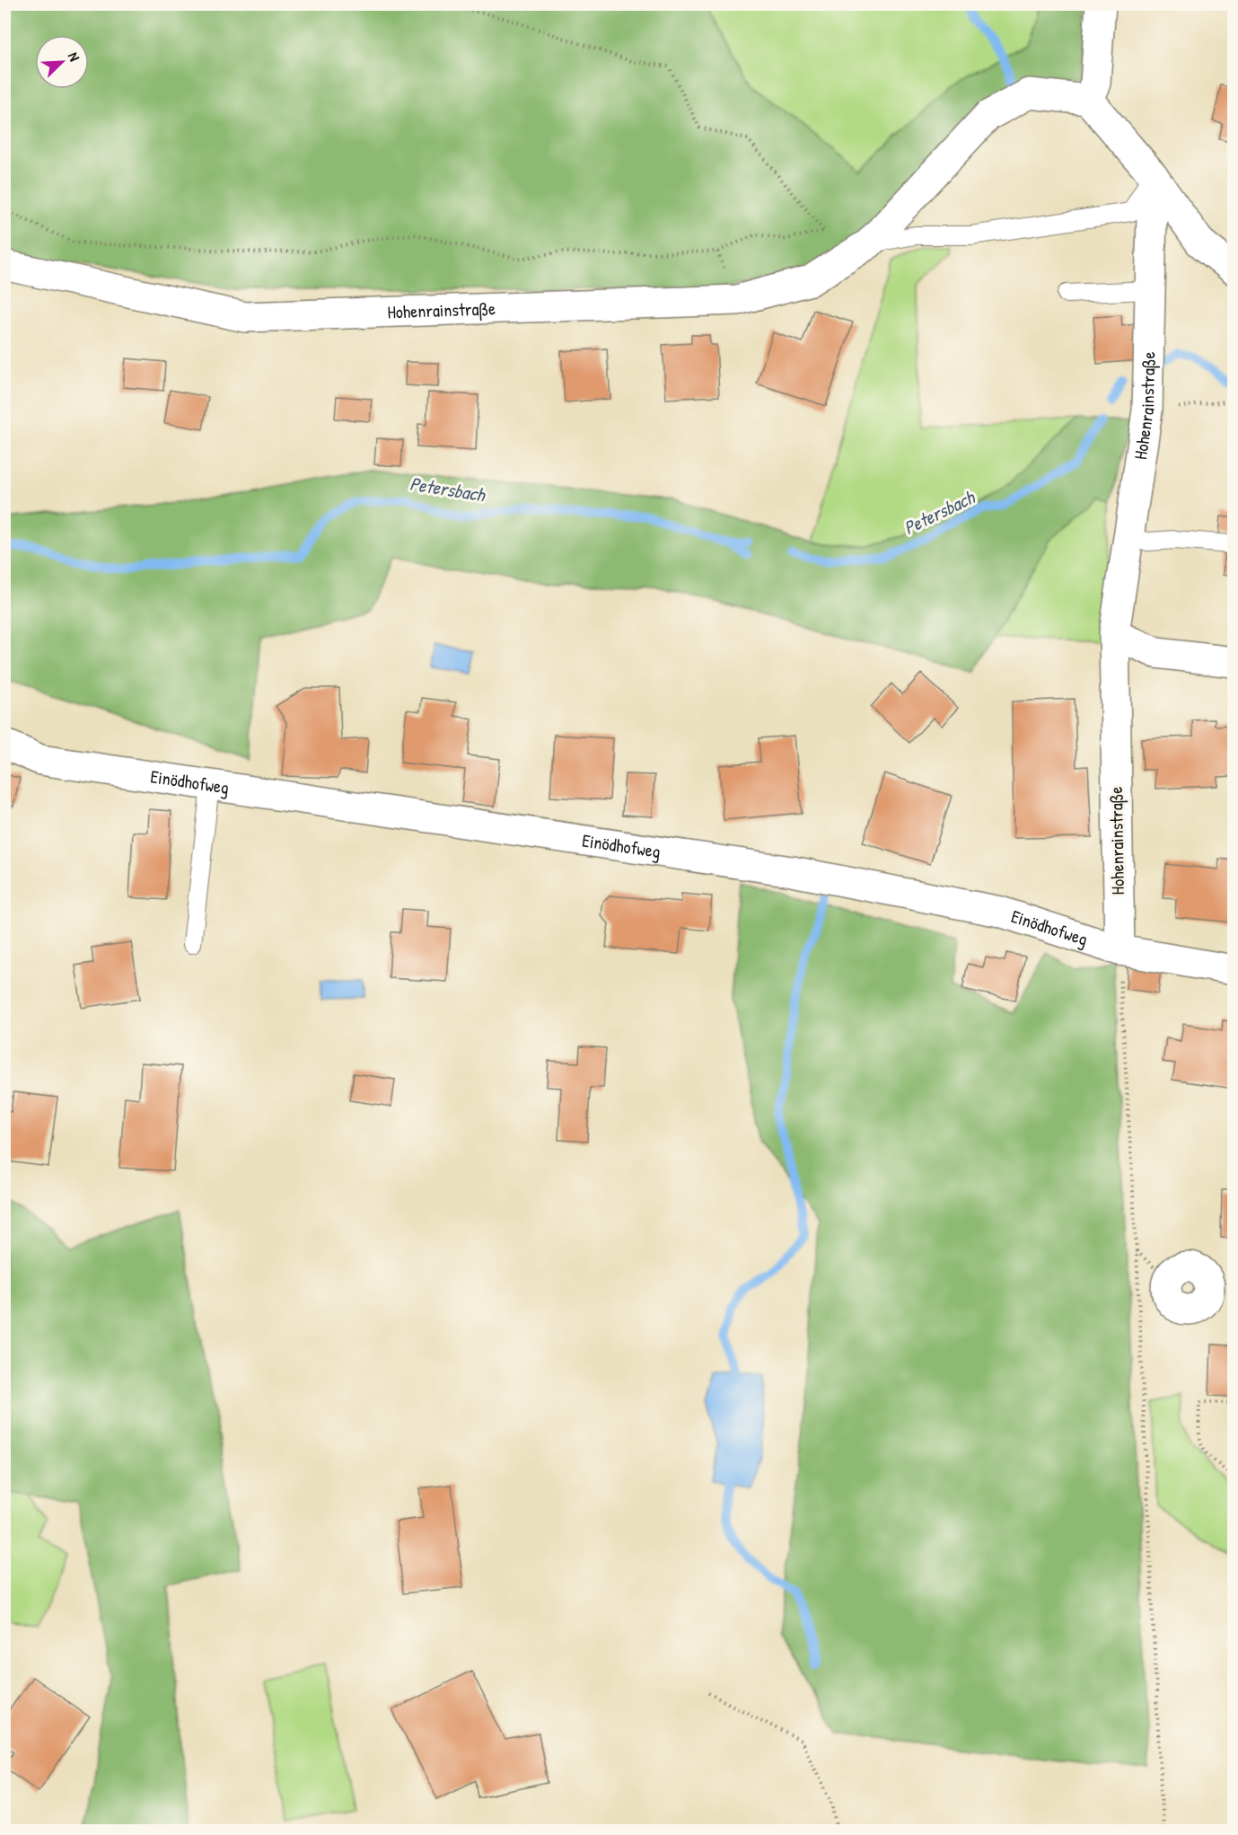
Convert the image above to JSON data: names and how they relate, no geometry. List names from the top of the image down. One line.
{"streets":{"street":["Hohenrainstraße","Einödhofweg"]},"crossings":[["Hohenrainstraße","Einödhofweg"]],"water":["Petersbach"],"north":"top right"}
